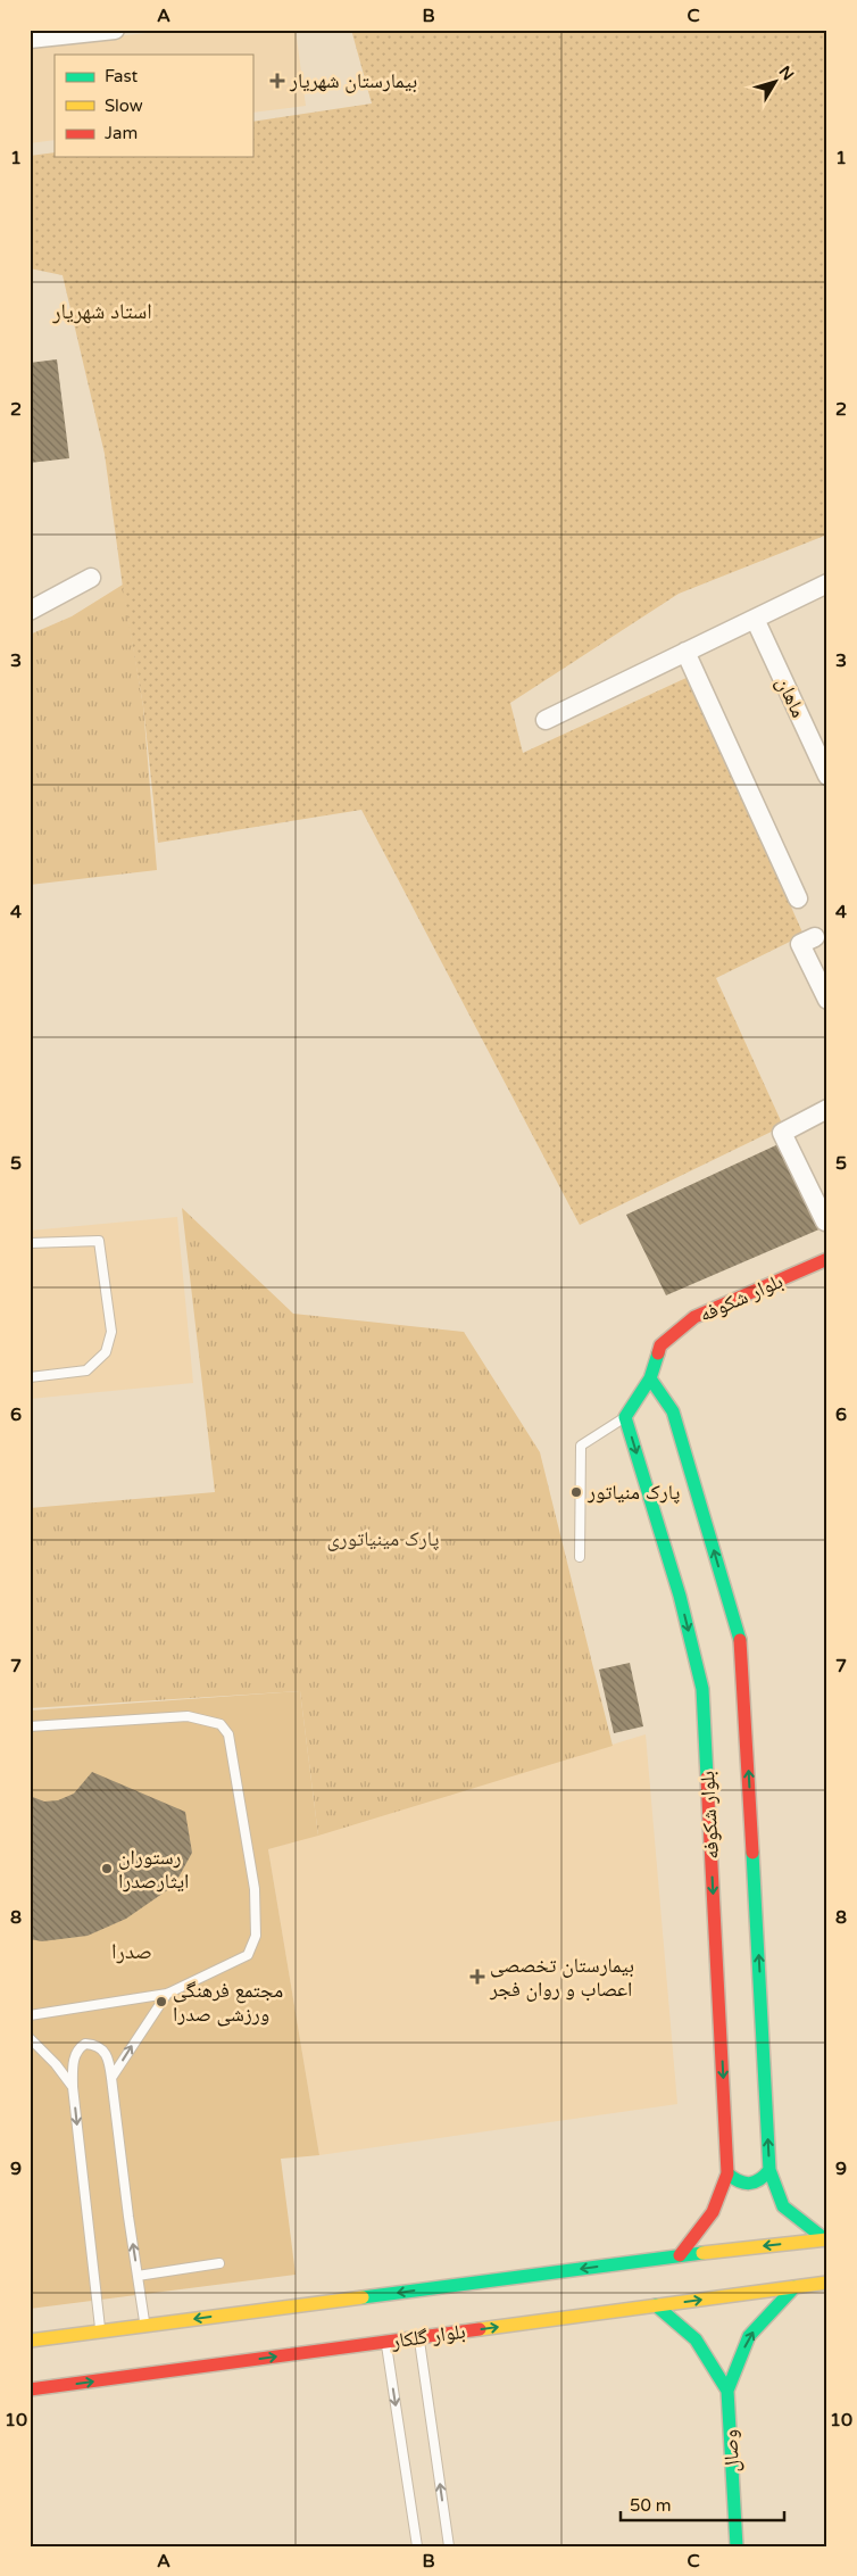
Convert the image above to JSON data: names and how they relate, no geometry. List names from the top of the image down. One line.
{"streets":{"main road":["بلوار شکوفه","بلوار گلکار","وصال"],"street":["ماهان"]},"districts":["استاد شهریار","صدرا"],"parks":["پارک مینیاتوری"],"places":{"health":["بیمارستان شهریار","بیمارستان تخصصی اعصاب و روان فجر"],"other":["پارک منیاتور","رستوران ایثارصدرا","مجتمع فرهنگی ورزشی صدرا"]},"legend":["Fast","Slow","Jam"],"scale_bar":"50 m","north":"top right","grid":{"columns":["A","B","C"],"rows":["1","2","3","4","5","6","7","8","9","10"]}}
